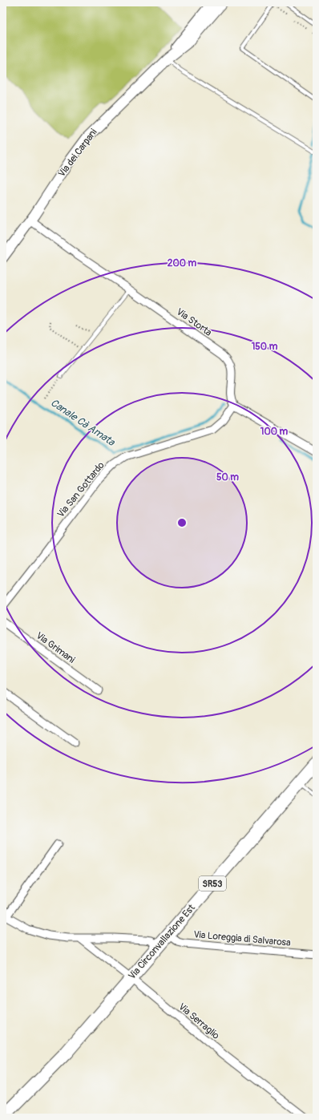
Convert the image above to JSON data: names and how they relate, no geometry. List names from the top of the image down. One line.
{"streets":{"main road":["SR53","Via Circonvallazione Est"],"street":["Via dei Carpani","Via Storta","Via San Gottardo","Via Grimani","Via Loreggia di Salvarosa","Via Serraglio"]},"crossings":[["Via dei Carpani","Via Storta"],["Via Storta","Via San Gottardo"],["Via Loreggia di Salvarosa","Via Circonvallazione Est"],["Via Circonvallazione Est","Via Serraglio"]],"water":["Canale Cà Amata"],"rings":["200 m","150 m","100 m","50 m"]}
